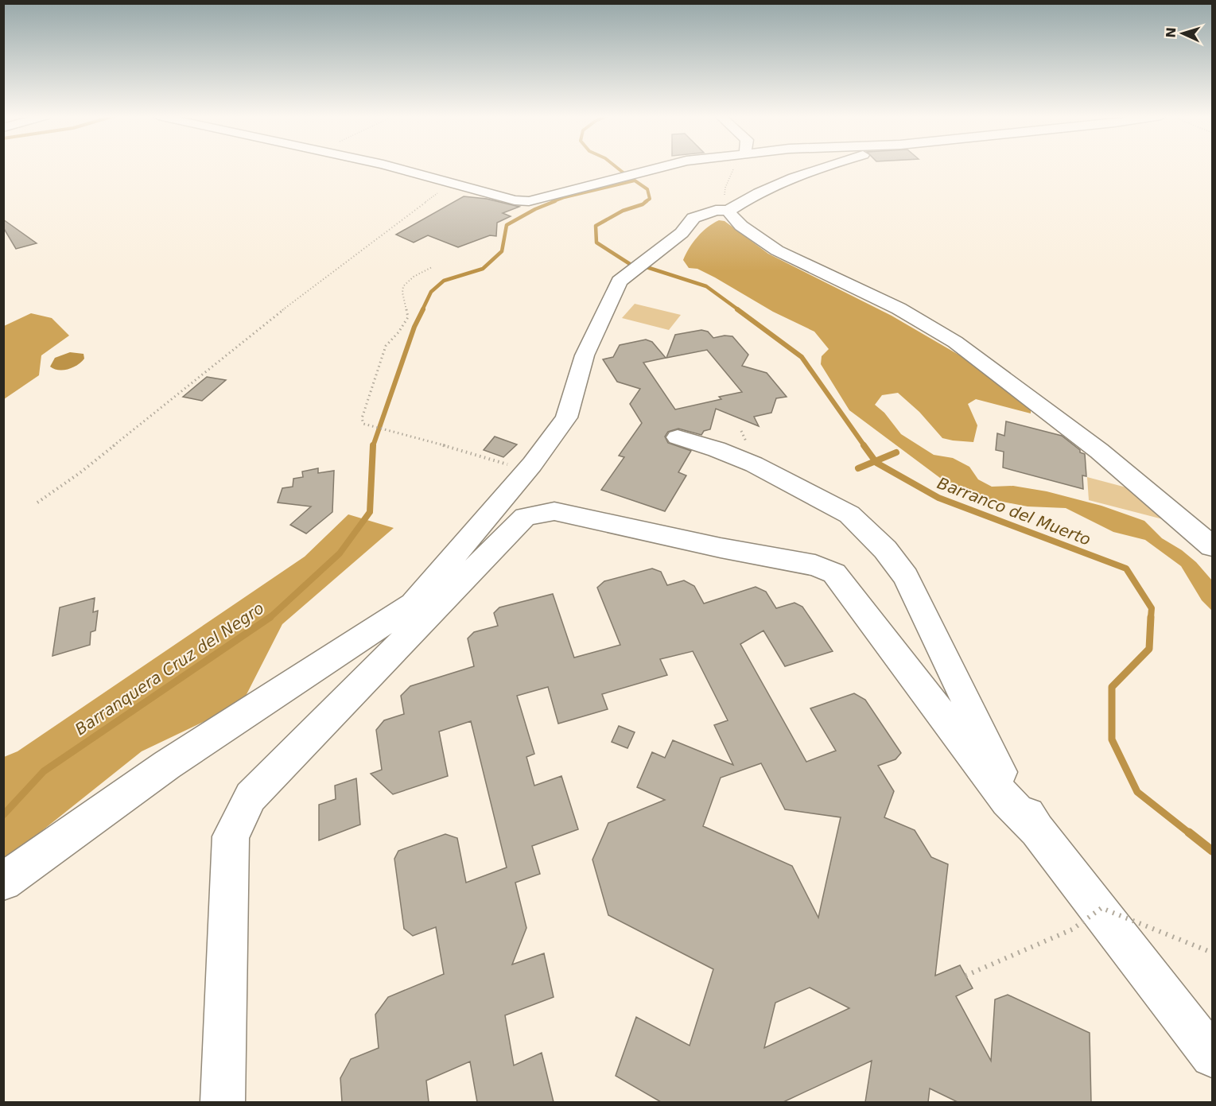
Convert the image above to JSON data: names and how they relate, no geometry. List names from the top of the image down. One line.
{"water":["Barranco del Muerto","Barranquera Cruz del Negro"],"north":"left"}
